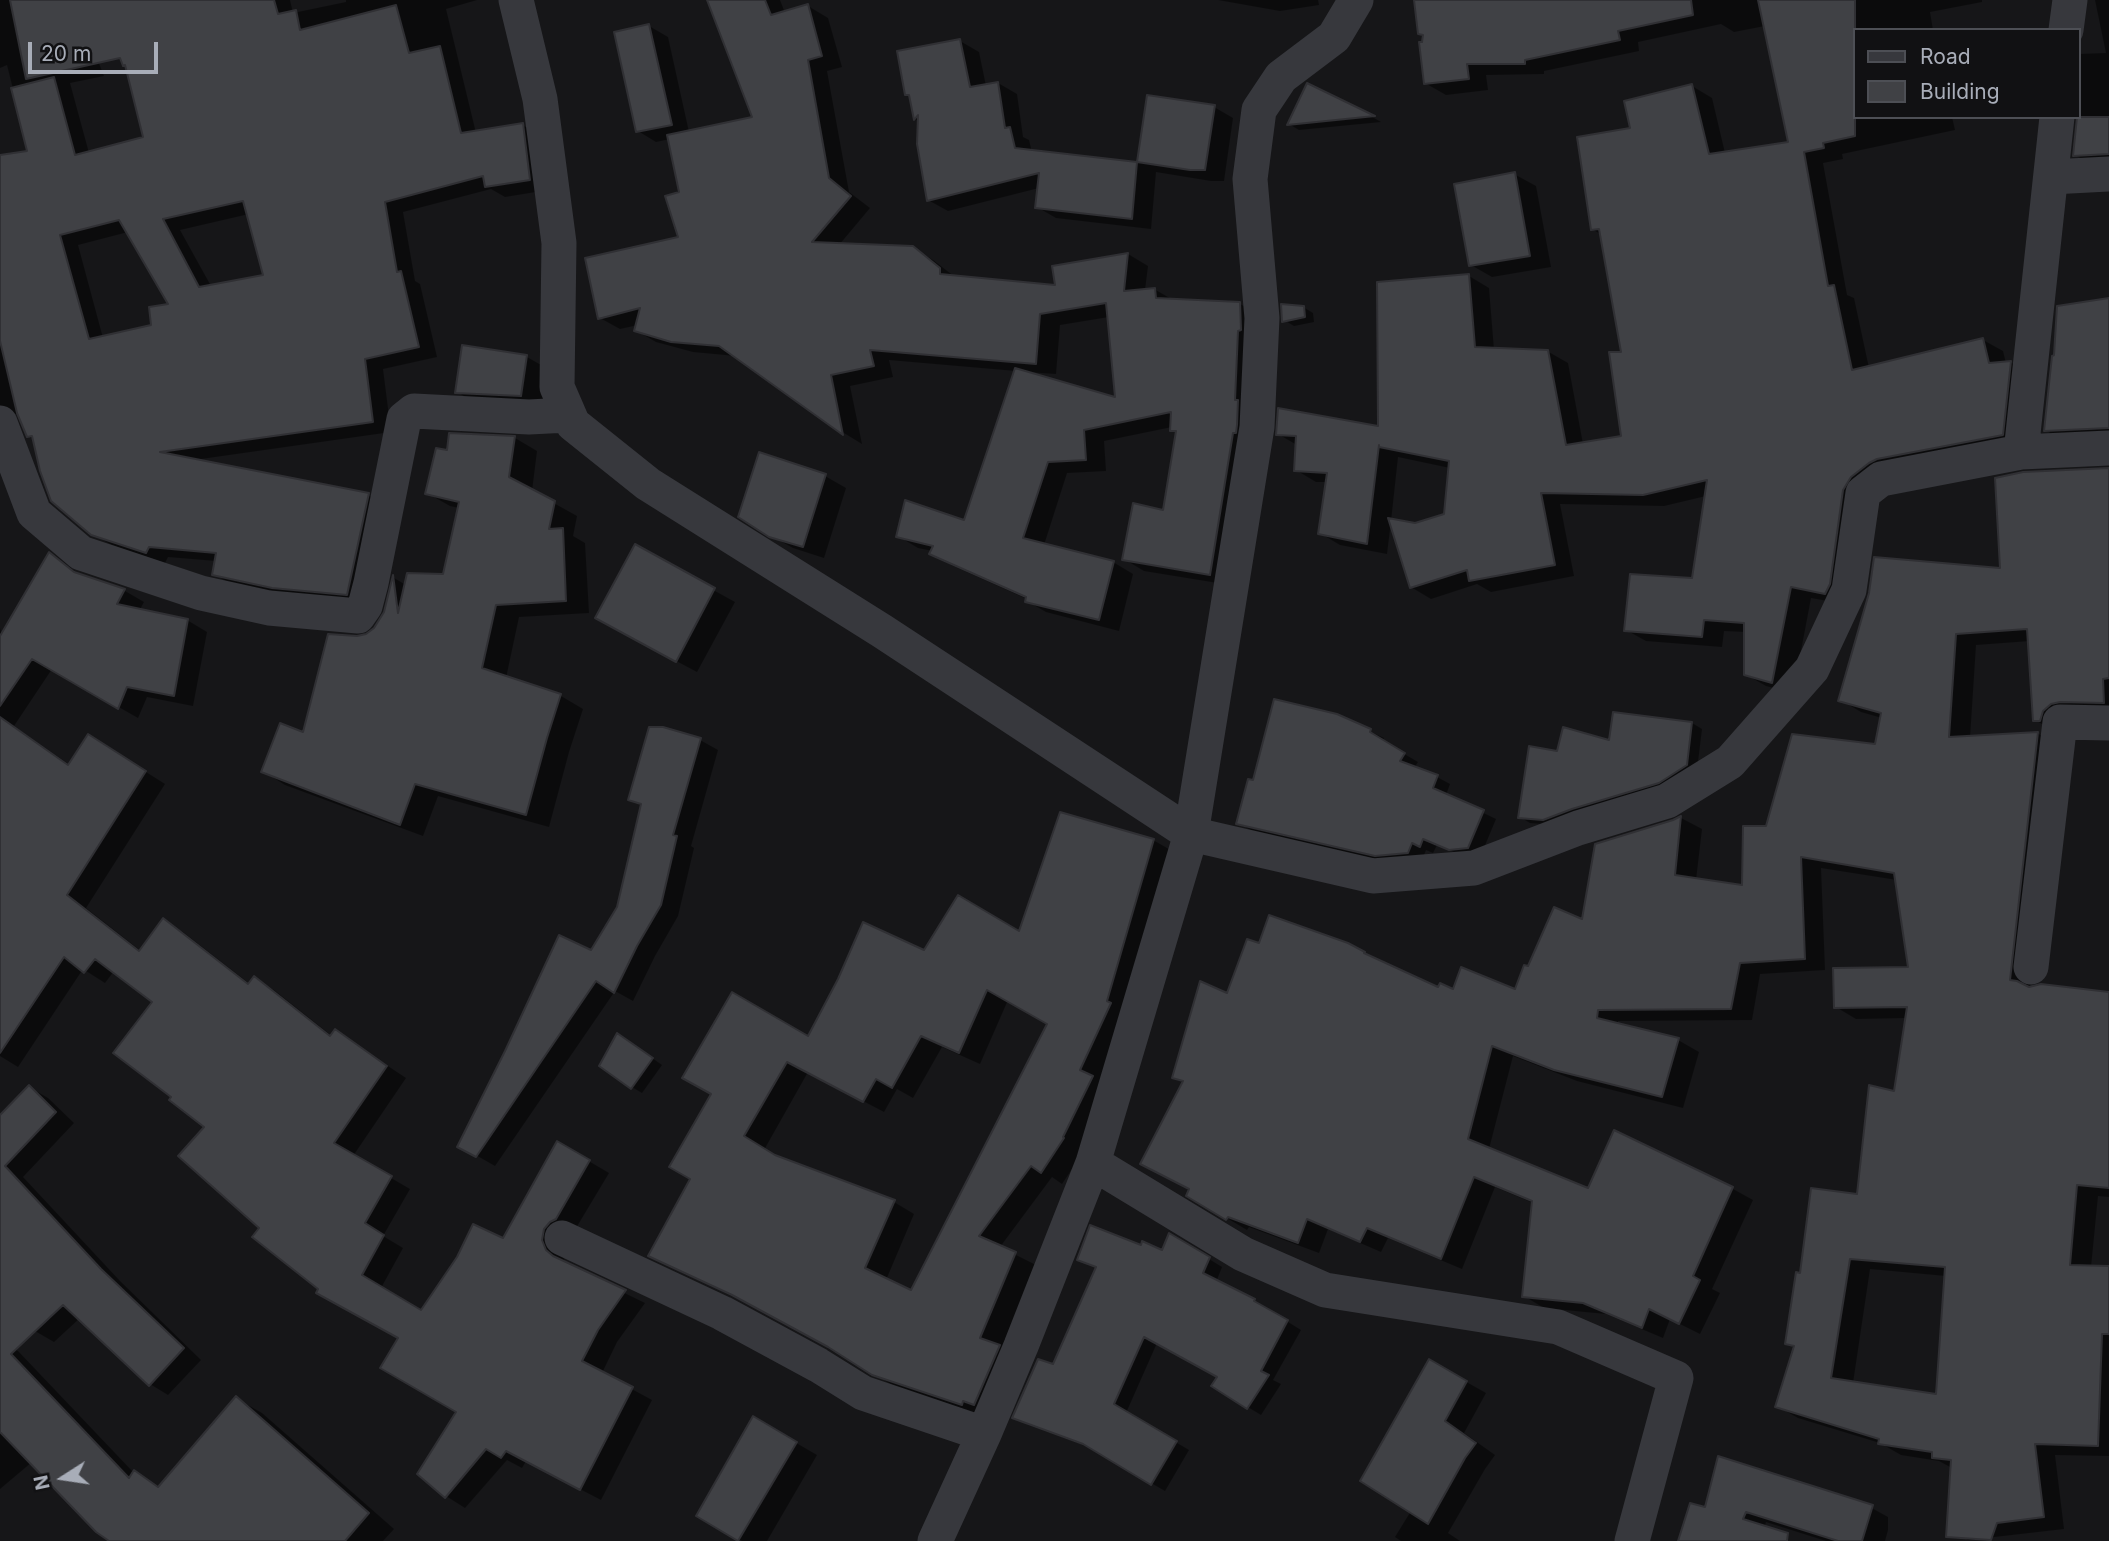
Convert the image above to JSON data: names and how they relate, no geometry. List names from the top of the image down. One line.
{"legend":["Road","Building"],"scale_bar":"20 m","north":"left"}
